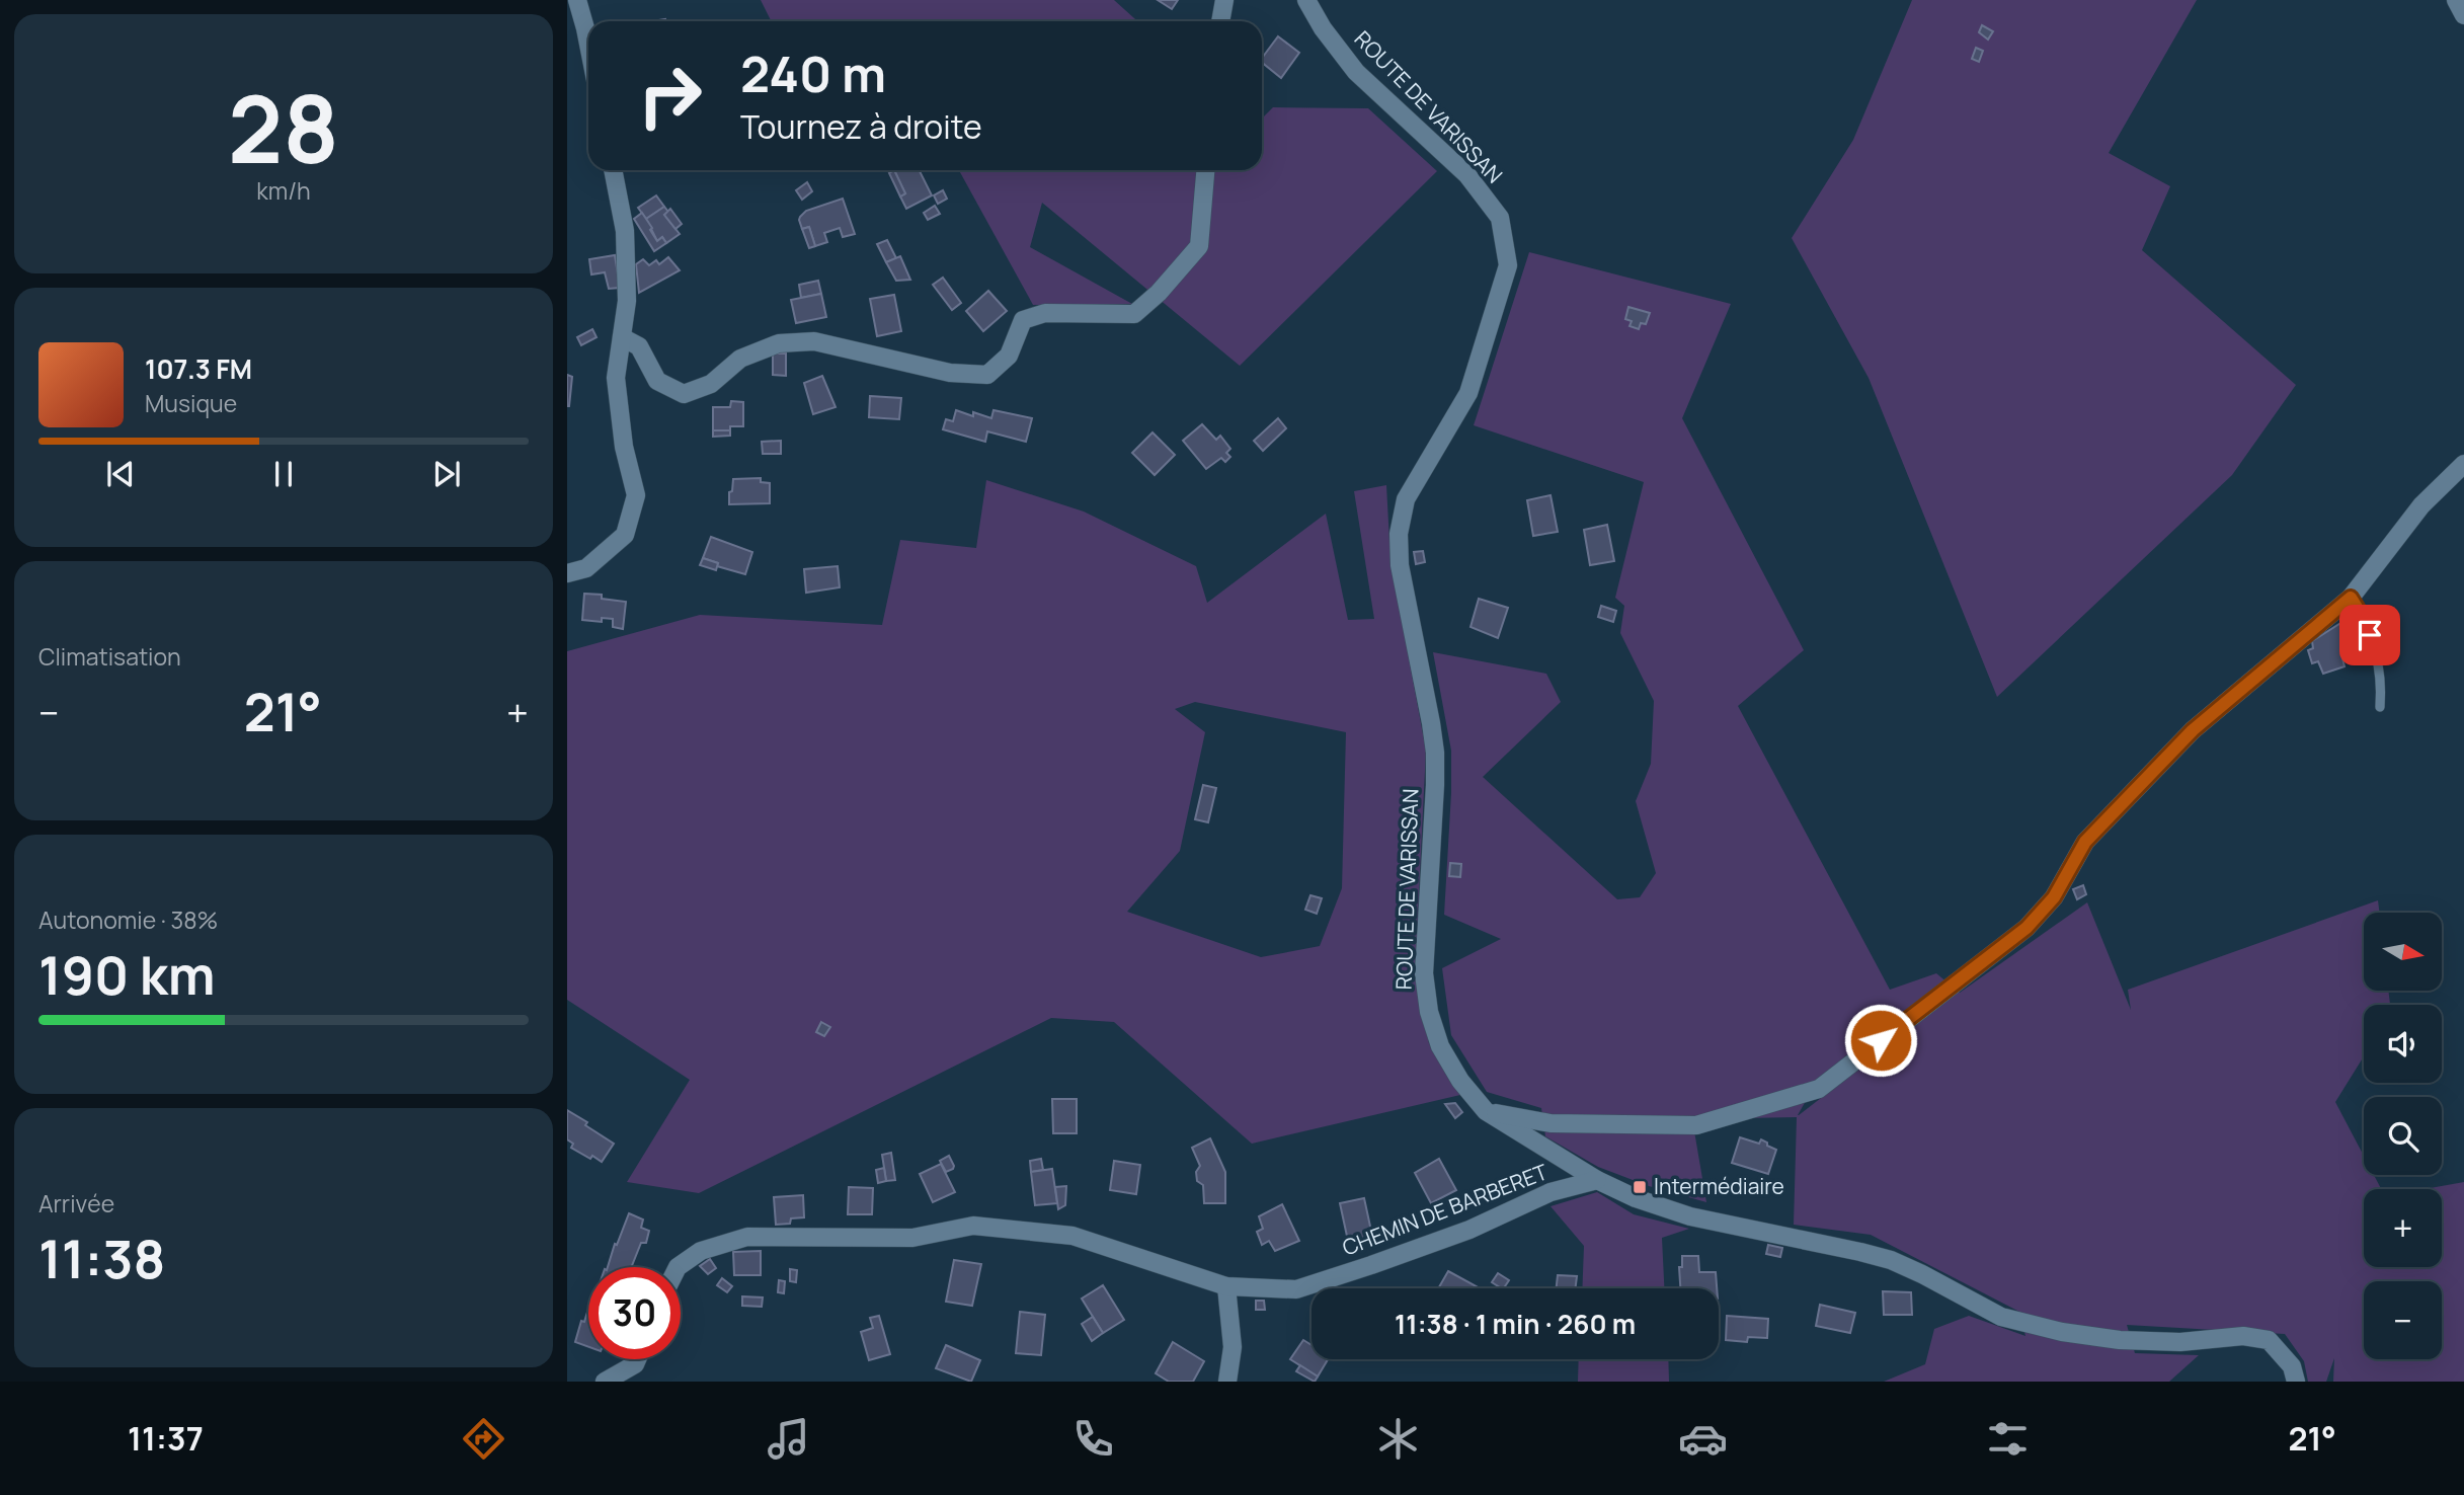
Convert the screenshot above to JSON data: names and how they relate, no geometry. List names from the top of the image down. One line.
{"streets":{"street":["ROUTE DE VARISSAN","CHEMIN DE BARBERET"]},"crossings":[["ROUTE DE VARISSAN","CHEMIN DE BARBERET"]],"places":{"transit":["Intermédiaire"]},"north":"right","page":{"tile":[["28","km/h"],"Climatisation",["Autonomie · 38%","190 km"],["Arrivée","11:38"]],"turn":["240 m","Tournez à droite"],"song":["107.3 FM","Musique"],"heat":["−","21°","+"],"map_buttons":["+","−"],"limit":"30","trip":"11:38 · 1 min · 260 m","tabs":["11:37","21°"]}}
